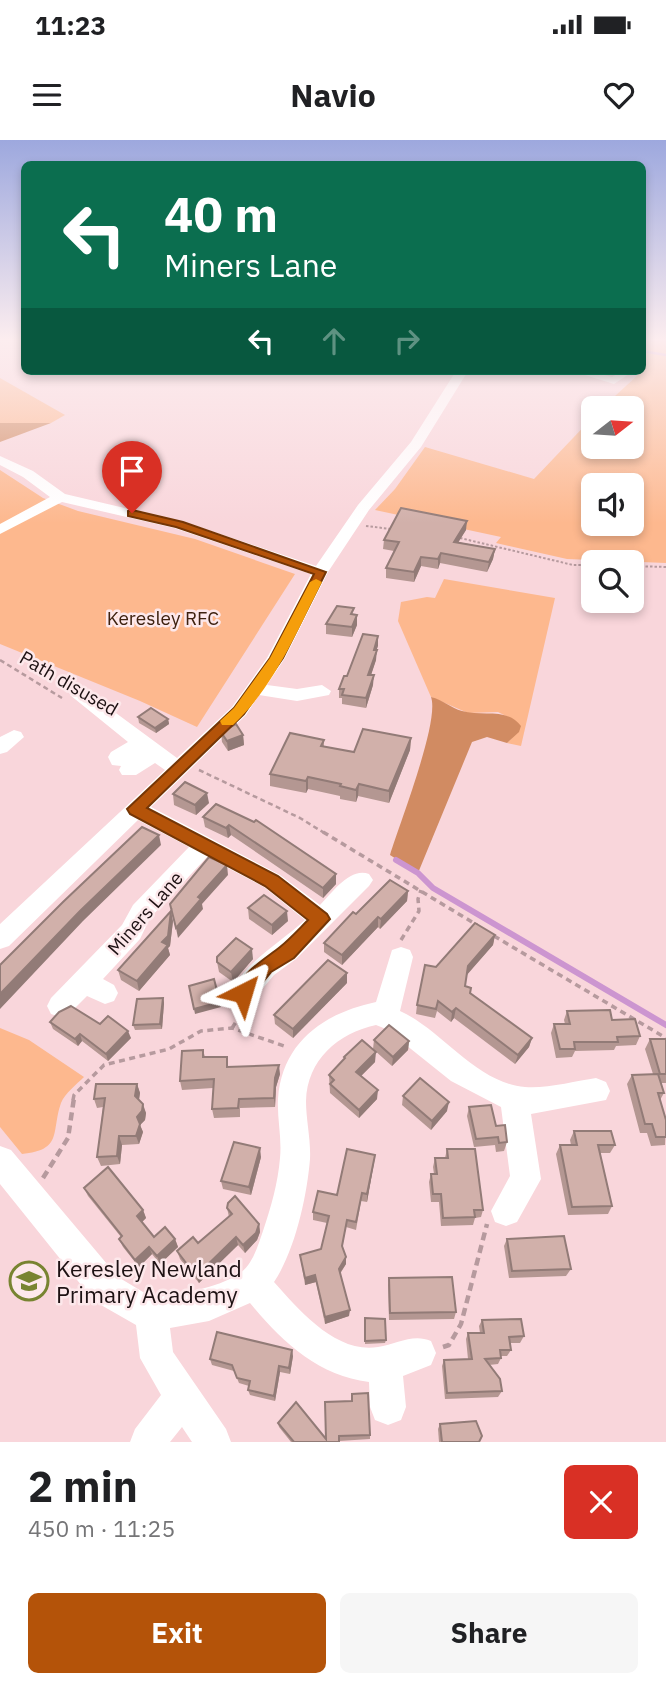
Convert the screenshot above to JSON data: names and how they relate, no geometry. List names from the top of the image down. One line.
{"streets":{"street":["Miners Lane"],"path":["Path disused"]},"parks":["Keresley RFC"],"places":{"school or university":["Keresley Newland Primary Academy"]},"north":"right","page":{"status":"11:23","header":"Navio","turn":["40 m","Miners Lane"],"heading":["2 min","450 m · 11:25"],"buttons":["Exit","Share"]}}
